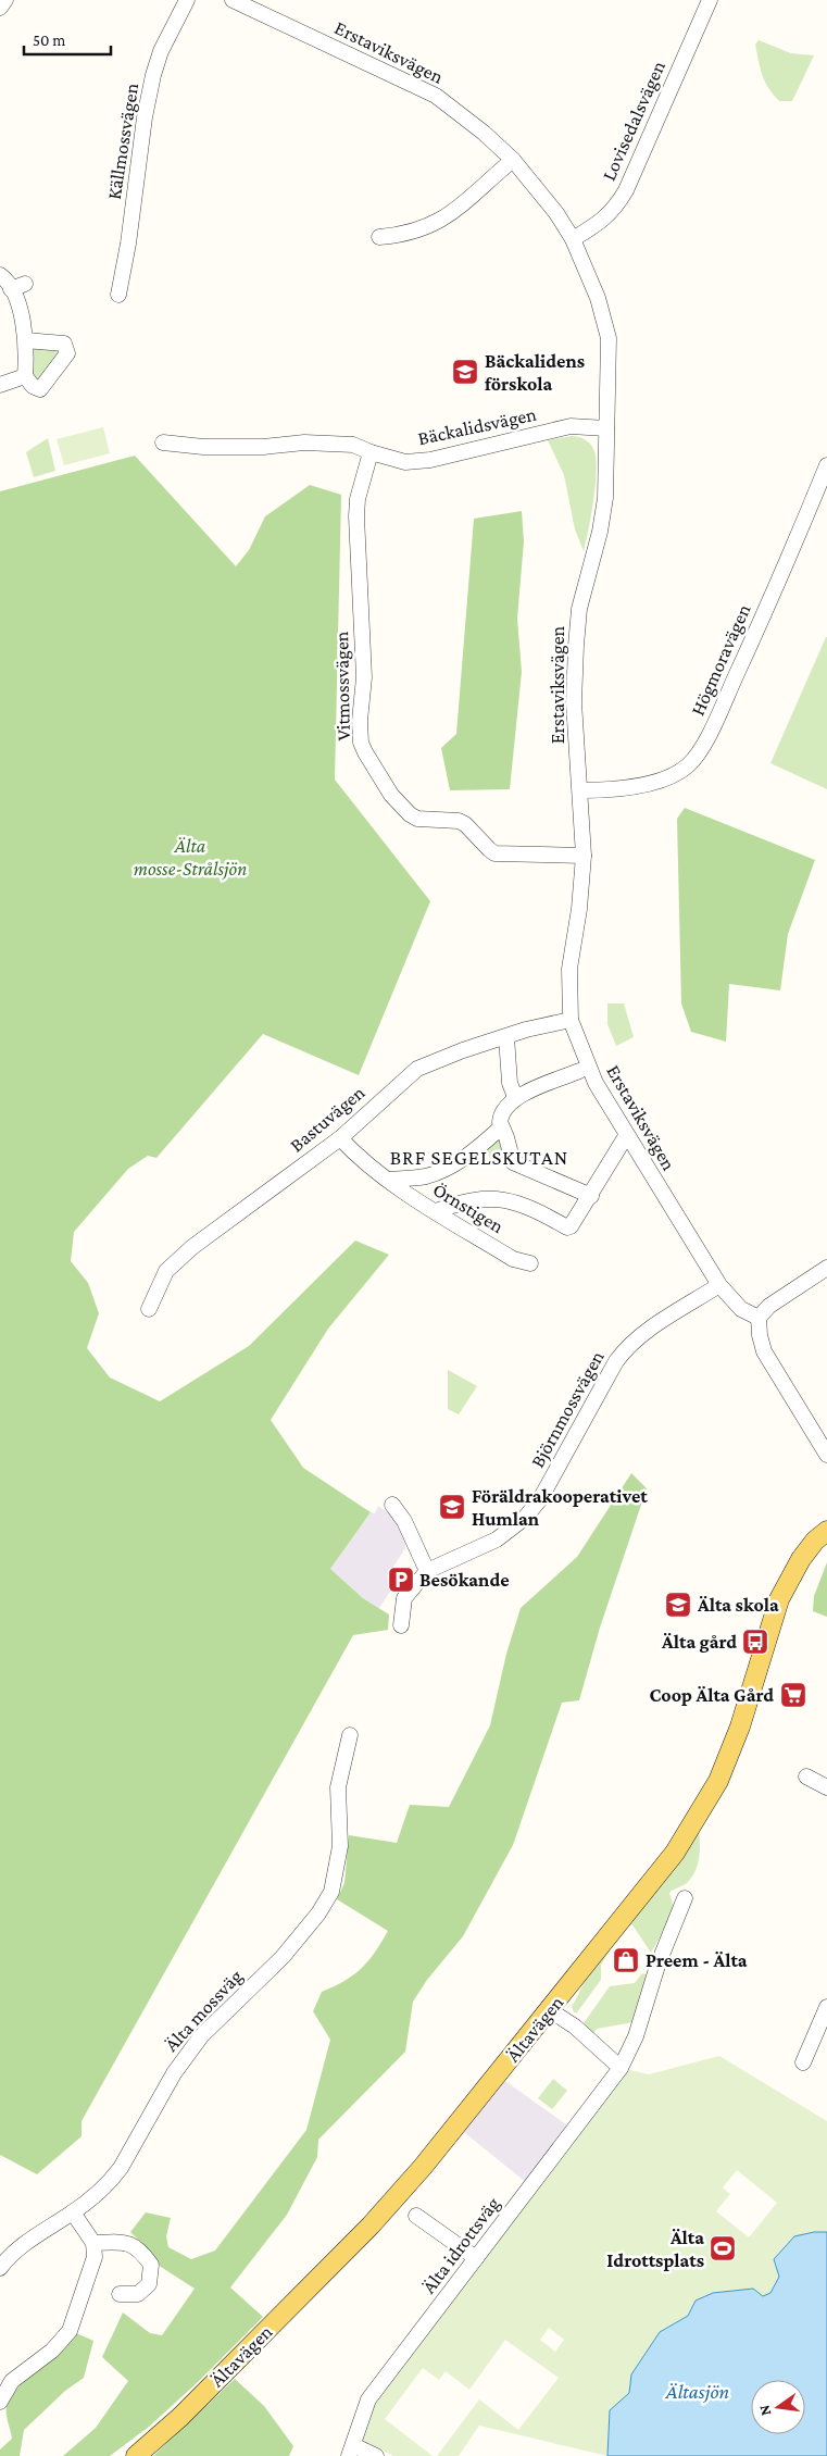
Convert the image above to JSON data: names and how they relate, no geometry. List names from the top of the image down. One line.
{"streets":{"main road":["Ältavägen"],"street":["Erstaviksvägen","Lovisedalsvägen","Källmossvägen","Bäckalidsvägen","Högmoravägen","Vitmossvägen","Bastuvägen","Örnstigen","Björnmossvägen","Älta mossväg","Älta idrottsväg"]},"crossings":[["Erstaviksvägen","Lovisedalsvägen"],["Erstaviksvägen","Bäckalidsvägen"],["Erstaviksvägen","Högmoravägen"],["Erstaviksvägen","Vitmossvägen"],["Erstaviksvägen","Bastuvägen"],["Erstaviksvägen","Björnmossvägen"],["Bäckalidsvägen","Vitmossvägen"],["Bastuvägen","Örnstigen"]],"districts":["BRF SEGELSKUTAN"],"water":["Ältasjön"],"parks":["Älta mosse-Strålsjön"],"places":{"school or university":["Bäckalidens förskola","Föräldrakooperativet Humlan","Älta skola"],"parking":["Besökande"],"bus stop":["Älta gård"],"supermarket":["Coop Älta Gård"],"shop":["Preem - Älta"],"sports":["Älta Idrottsplats"]},"scale_bar":"50 m","north":"left"}
